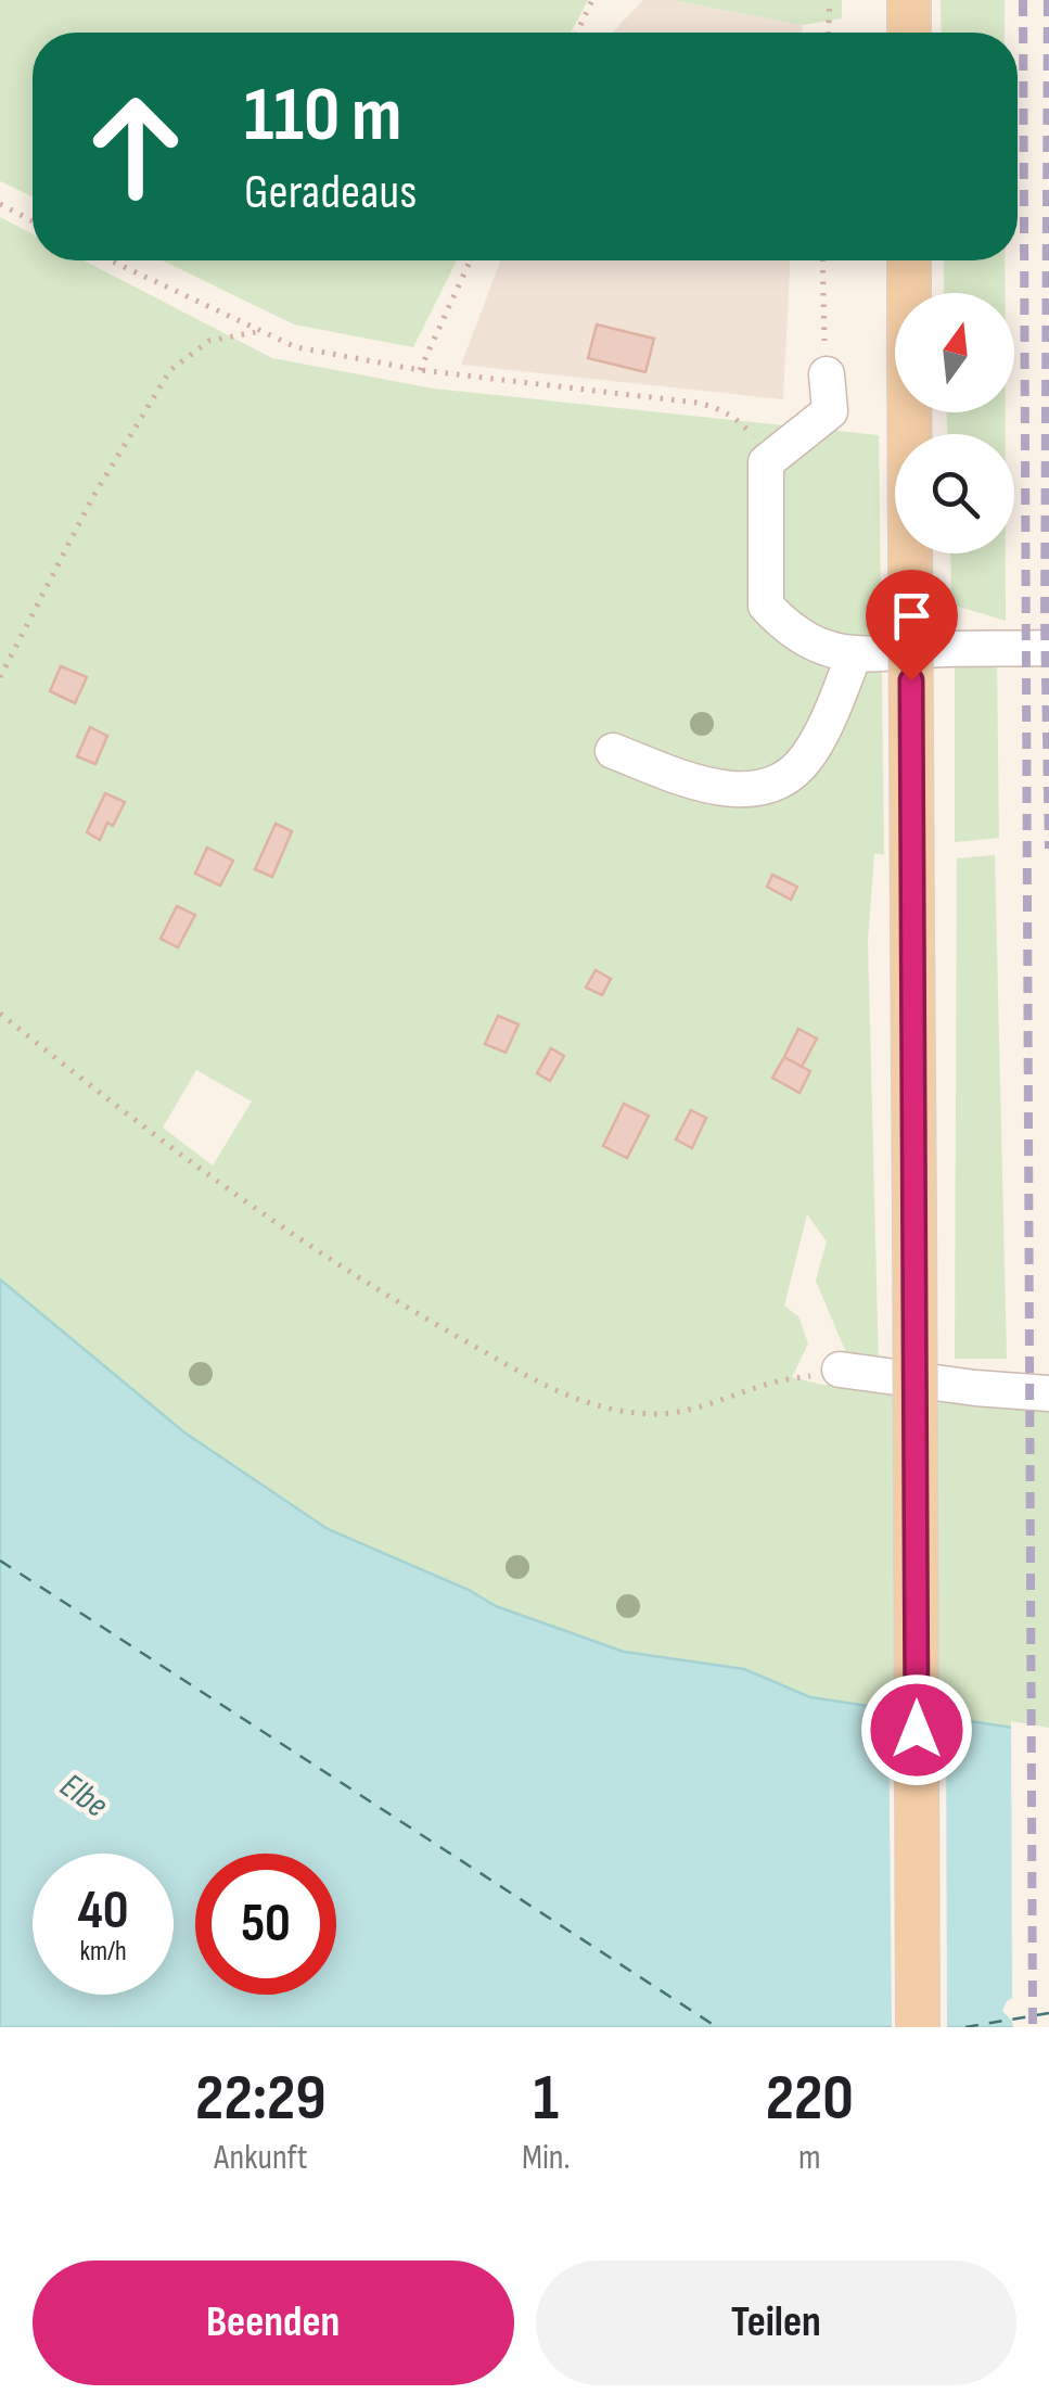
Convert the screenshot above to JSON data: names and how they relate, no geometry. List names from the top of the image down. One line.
{"water":["Elbe"],"north":"top","page":{"turn":["110 m","Geradeaus"],"speed":"40 km/h","limit":"50","eta":["22:29","Ankunft","1","Min.","220","m"],"buttons":["Beenden","Teilen"]}}
